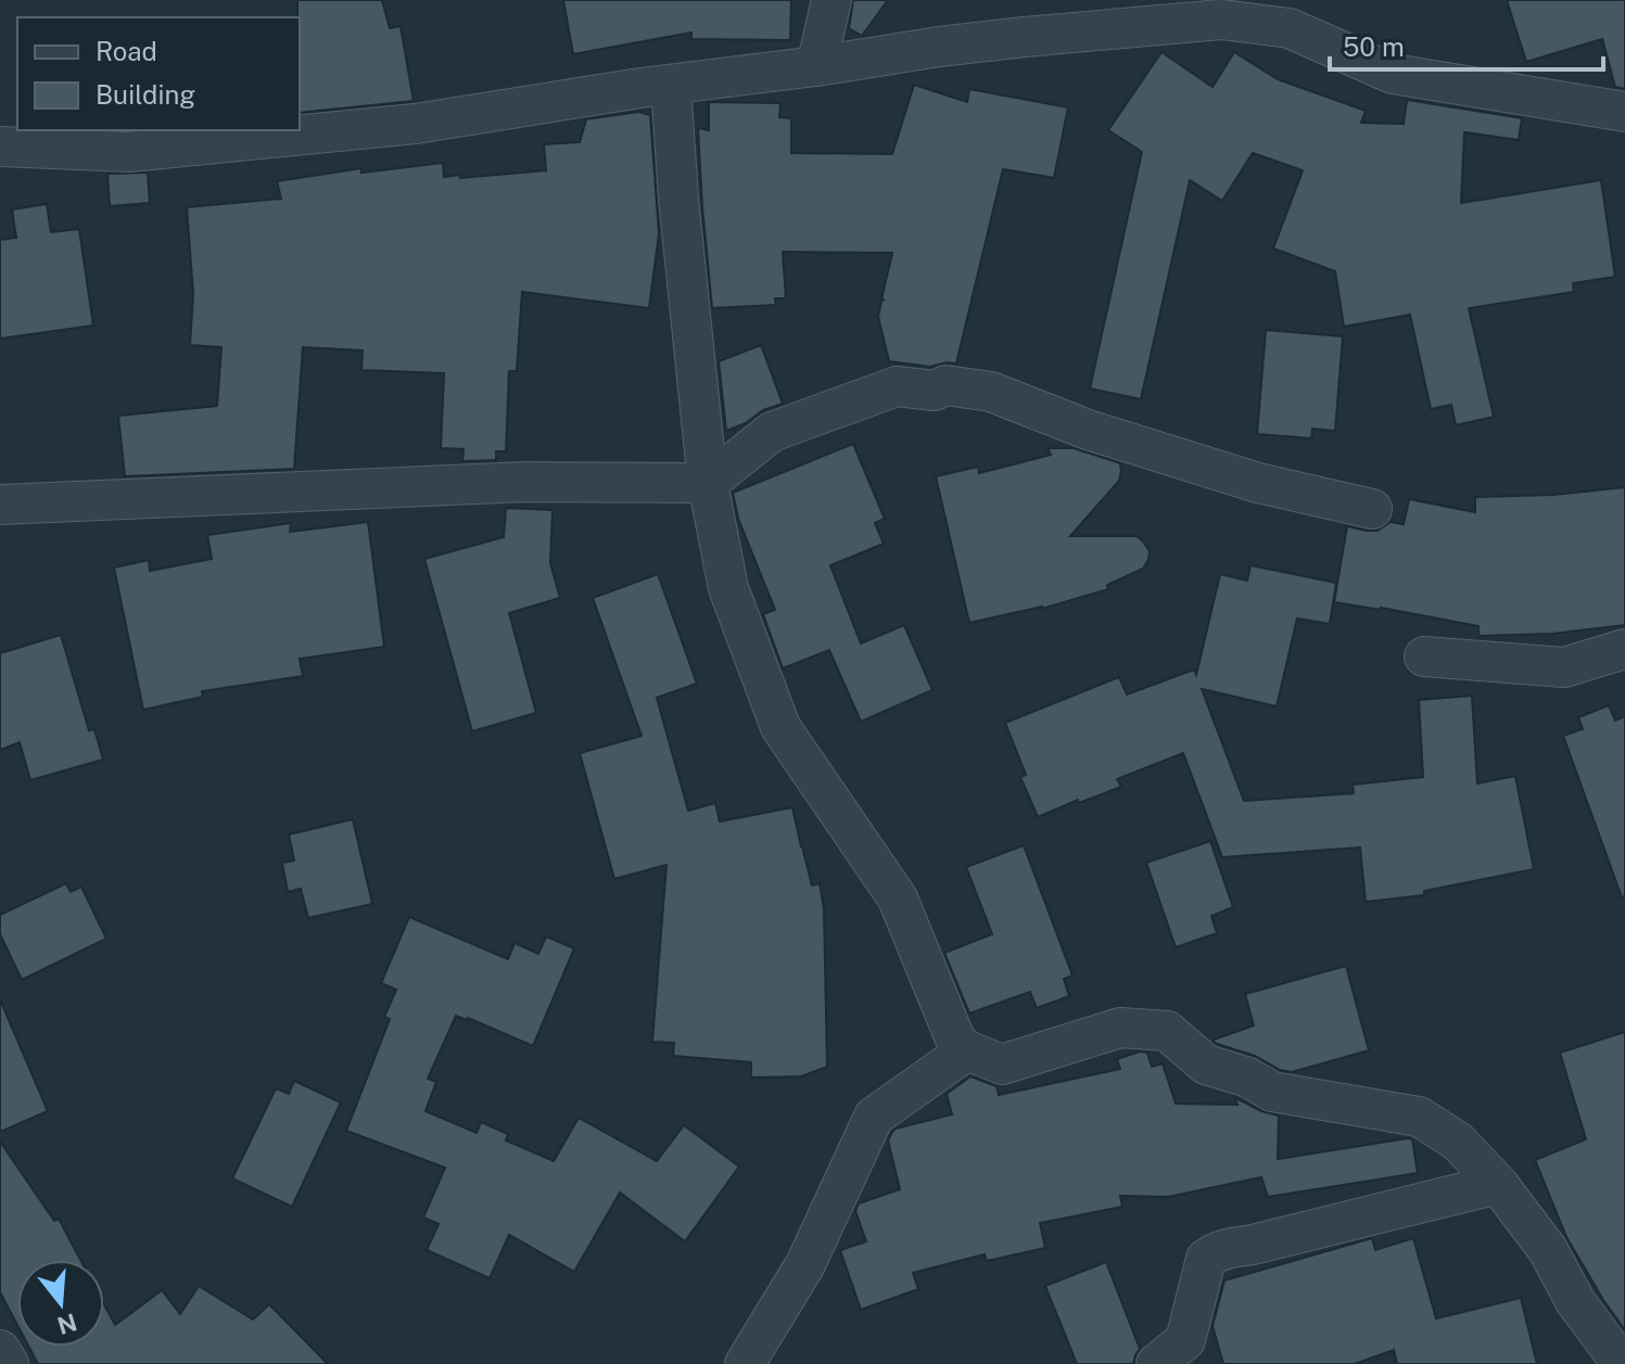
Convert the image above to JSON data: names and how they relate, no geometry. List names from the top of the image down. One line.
{"legend":["Road","Building"],"scale_bar":"50 m","north":"bottom"}
